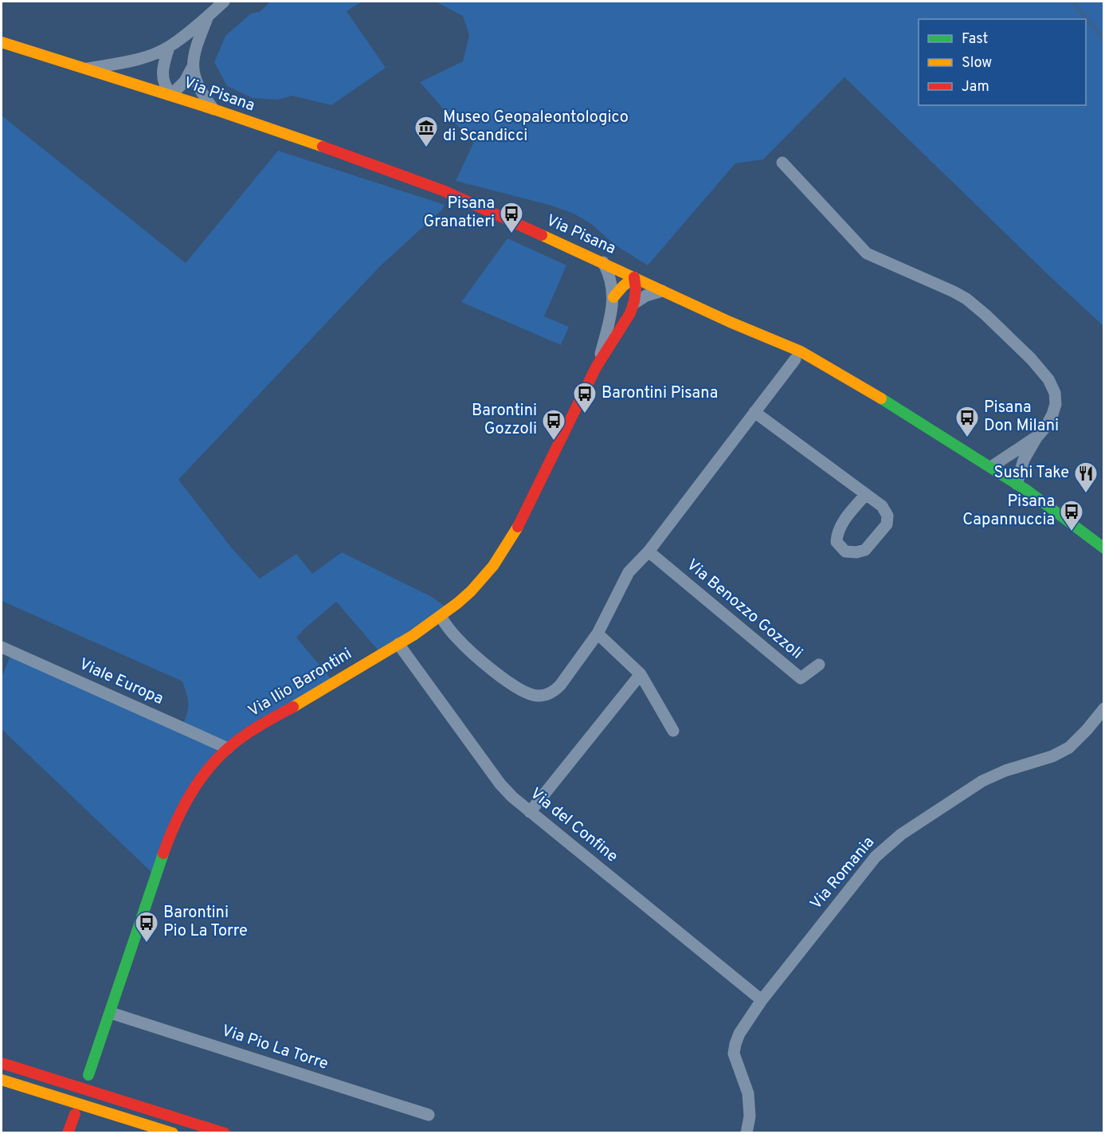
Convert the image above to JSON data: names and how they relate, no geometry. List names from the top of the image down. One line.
{"streets":{"main road":["Via Pisana","Via Ilio Barontini"],"street":["Via Benozzo Gozzoli","Viale Europa","Via del Confine","Via Romania","Via Pio La Torre"]},"crossings":[["Via Pisana","Via Ilio Barontini"],["Viale Europa","Via Ilio Barontini"],["Via Ilio Barontini","Via del Confine"],["Via Ilio Barontini","Via Pio La Torre"],["Via del Confine","Via Romania"]],"places":{"museum":["Museo Geopaleontologico di Scandicci"],"bus stop":["Pisana Granatieri","Barontini Pisana","Pisana Don Milani","Barontini Gozzoli","Pisana Capannuccia","Barontini Pio La Torre"],"restaurant":["Sushi Take"]},"legend":["Fast","Slow","Jam"]}
